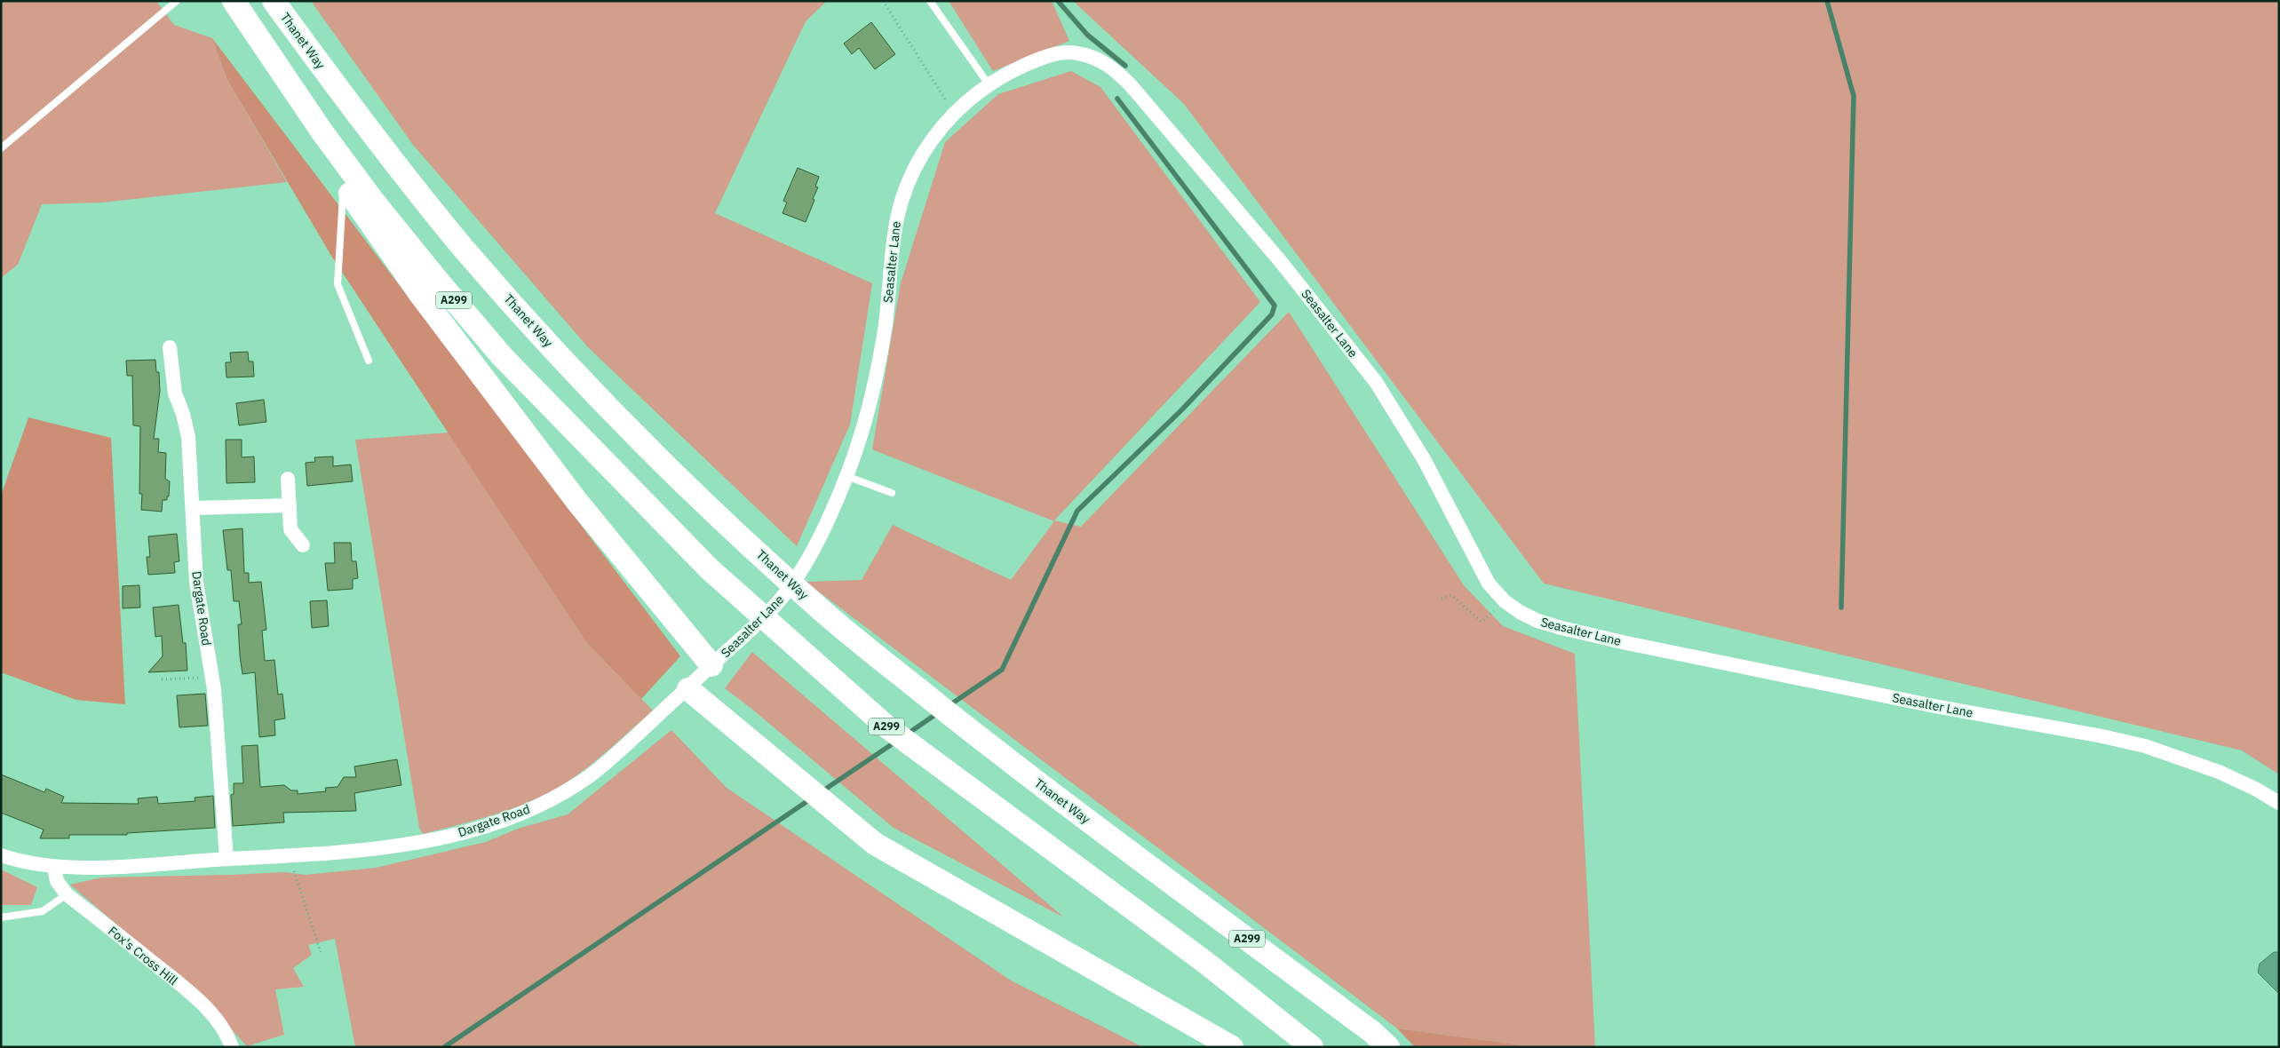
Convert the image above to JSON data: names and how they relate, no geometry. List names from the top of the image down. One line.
{"streets":{"highway":["Thanet Way","A299"],"street":["Seasalter Lane","Dargate Road","Fox's Cross Hill"]},"crossings":[["Seasalter Lane","Dargate Road"],["Dargate Road","Fox's Cross Hill"]]}
